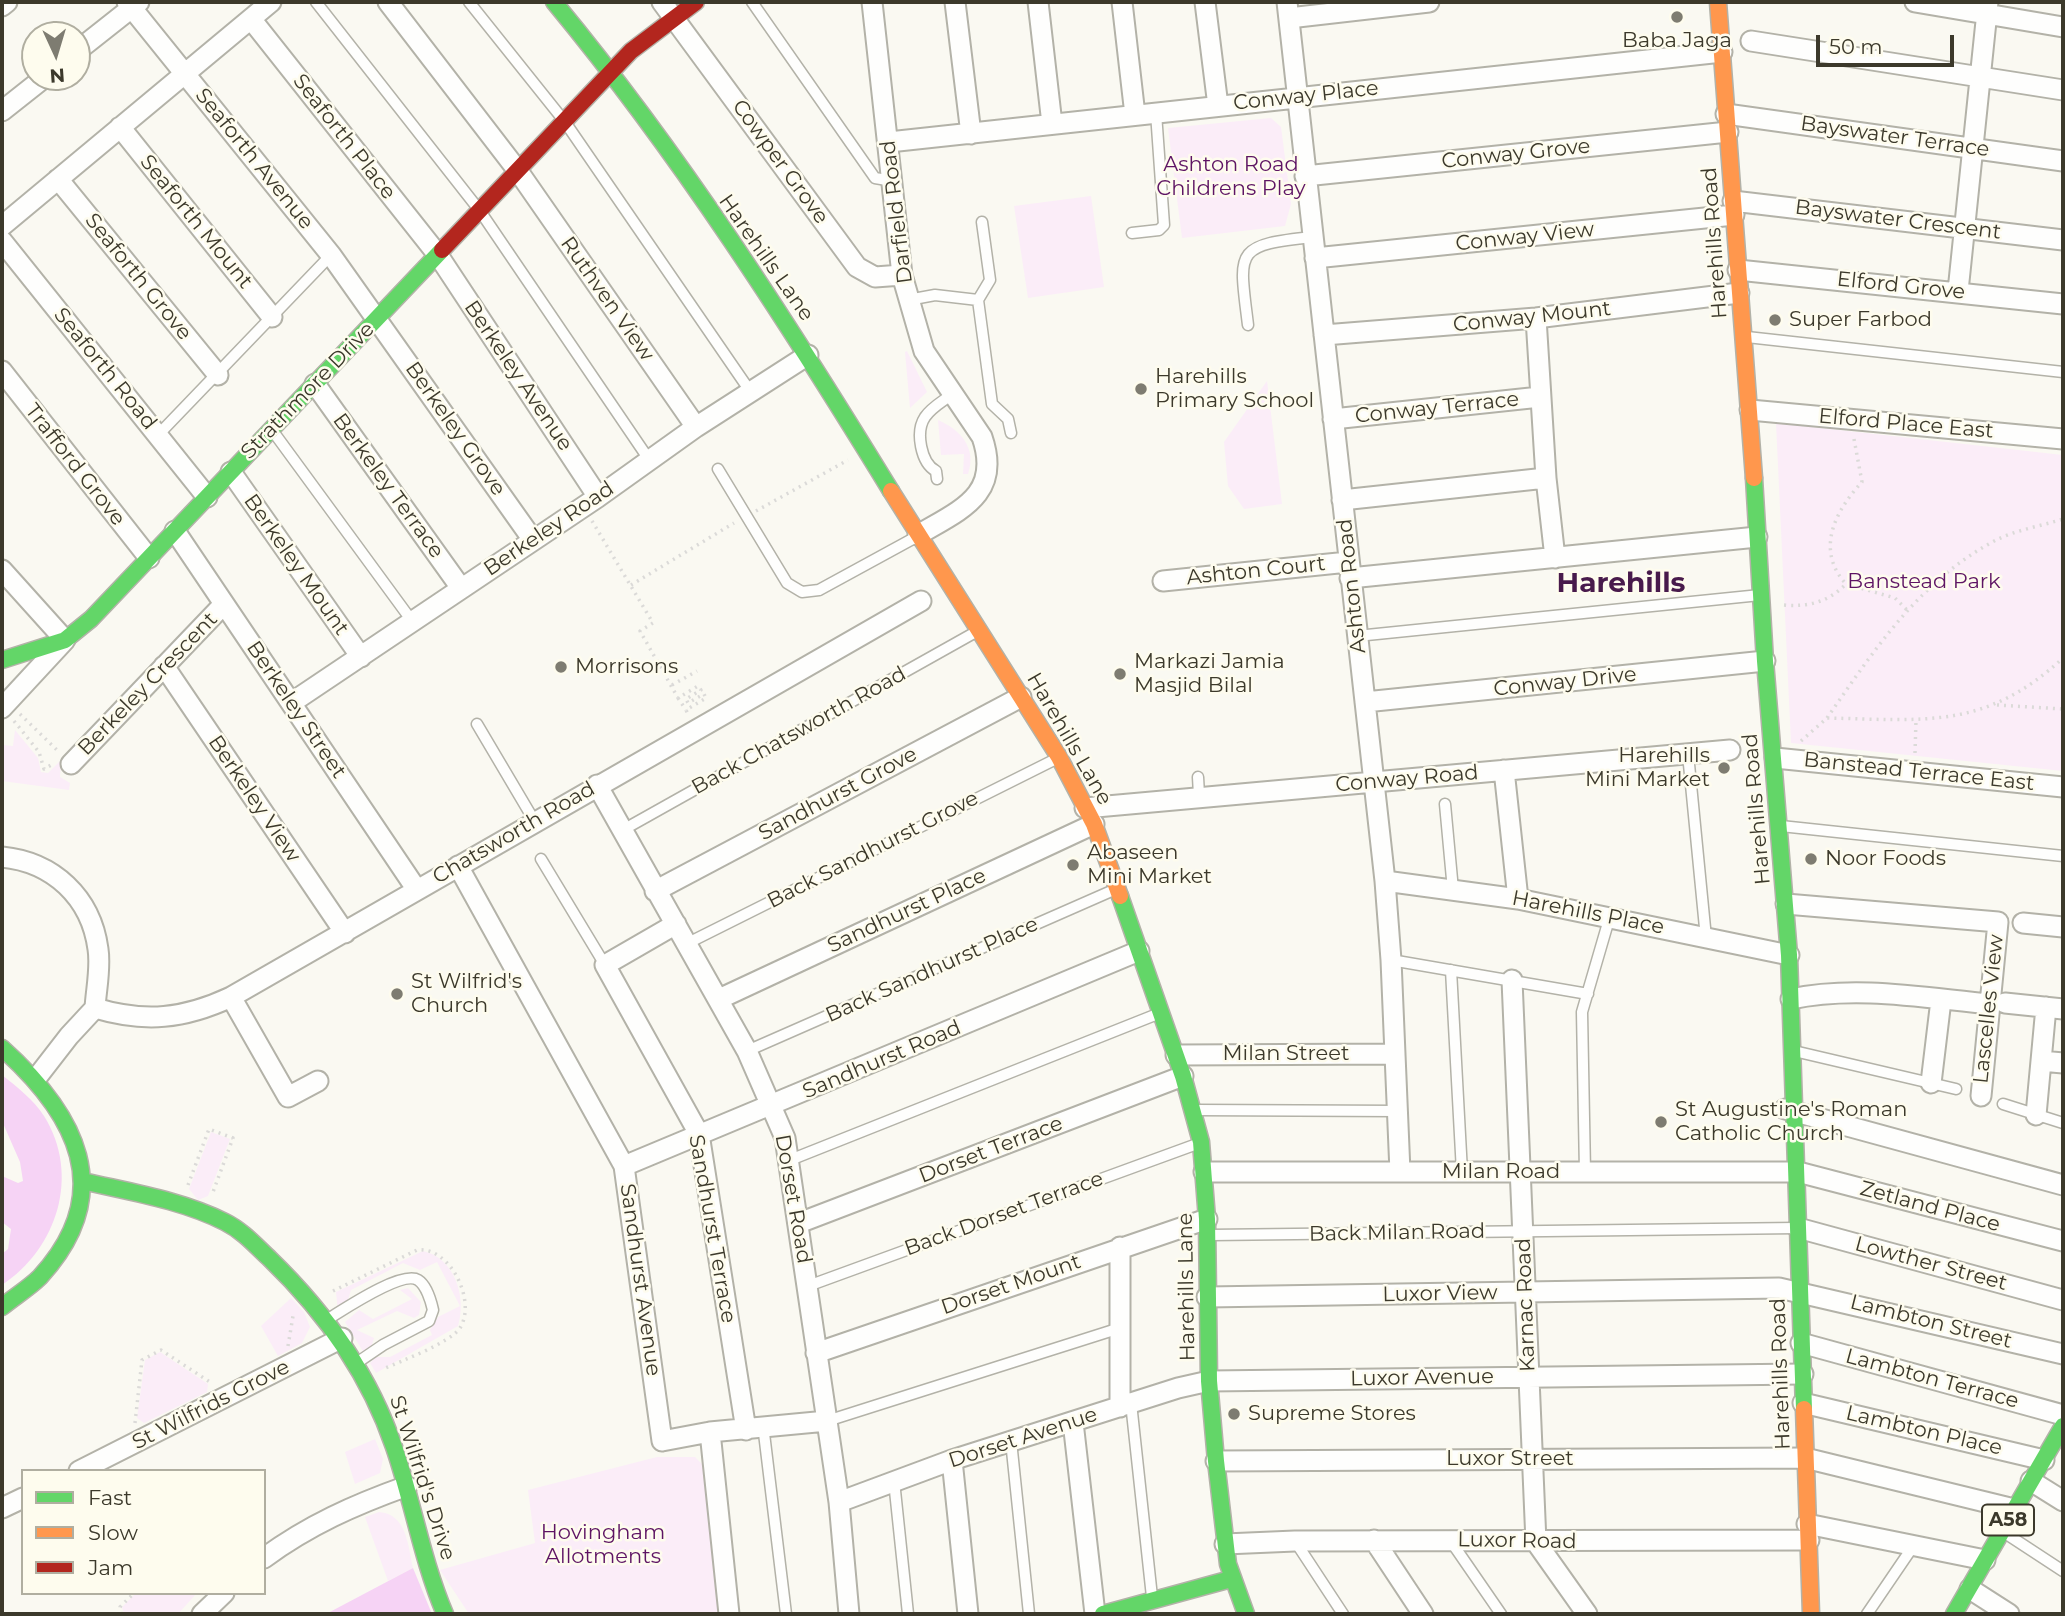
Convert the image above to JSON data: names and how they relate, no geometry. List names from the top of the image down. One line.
{"streets":{"street":["Conway Place","Seaforth Place","Bayswater Terrace","Conway Grove","Seaforth Avenue","Cowper Grove","Darfield Road","Bayswater Crescent","Seaforth Mount","Conway View","Harehills Road","Harehills Lane","Seaforth Grove","Elford Grove","Ruthven View","Conway Mount","Seaforth Road","Berkeley Avenue","Strathmore Drive","Conway Terrace","Elford Place East","Berkeley Grove","Trafford Grove","Berkeley Terrace","Berkeley Road","Berkeley Mount","Ashton Court","Ashton Road","Conway Drive","Berkeley Crescent","Berkeley Street","Banstead Terrace East","Conway Road","Sandhurst Grove","Berkeley View","Chatsworth Road","Sandhurst Place","Harehills Place","Lascelles View","Milan Street","Sandhurst Road","Dorset Terrace","Milan Road","Dorset Road","Zetland Place","Sandhurst Terrace","Lowther Street","Sandhurst Avenue","Dorset Mount","Luxor View","Karnac Road","Lambton Street","Luxor Avenue","Lambton Terrace","St Wilfrids Grove","Lambton Place","Dorset Avenue","Luxor Street","St Wilfrid's Drive","A58","Luxor Road"],"lane":["Back Chatsworth Road","Back Sandhurst Grove","Back Sandhurst Place","Back Dorset Terrace","Back Milan Road"]},"crossings":[["Conway Place","Darfield Road"],["Conway Place","Harehills Road"],["Conway Place","Ashton Road"],["Seaforth Place","Berkeley Avenue"],["Seaforth Place","Strathmore Drive"],["Bayswater Terrace","Conway Grove"],["Bayswater Terrace","Harehills Road"],["Conway Grove","Harehills Road"],["Conway Grove","Ashton Road"],["Seaforth Avenue","Strathmore Drive"],["Seaforth Avenue","Berkeley Grove"],["Cowper Grove","Darfield Road"],["Cowper Grove","Strathmore Drive"],["Darfield Road","Harehills Lane"],["Bayswater Crescent","Conway View"],["Bayswater Crescent","Harehills Road"],["Conway View","Harehills Road"],["Conway View","Ashton Road"],["Harehills Road","Elford Grove"],["Harehills Road","Conway Mount"],["Harehills Road","Elford Place East"],["Harehills Road","Ashton Court"],["Harehills Road","Conway Drive"],["Harehills Road","Banstead Terrace East"],["Harehills Road","Harehills Place"],["Harehills Road","Lascelles View"],["Harehills Road","Milan Road"],["Harehills Road","Zetland Place"],["Harehills Road","Back Milan Road"],["Harehills Road","Lowther Street"],["Harehills Road","Luxor View"],["Harehills Road","Lambton Street"],["Harehills Road","Luxor Avenue"],["Harehills Road","Lambton Terrace"],["Harehills Road","Lambton Place"],["Harehills Road","Luxor Street"],["Harehills Road","Luxor Road"],["Harehills Lane","Strathmore Drive"],["Harehills Lane","Berkeley Road"],["Harehills Lane","Back Chatsworth Road"],["Harehills Lane","Conway Road"],["Harehills Lane","Sandhurst Grove"],["Harehills Lane","Back Sandhurst Grove"],["Harehills Lane","Sandhurst Place"],["Harehills Lane","Back Sandhurst Place"],["Harehills Lane","Milan Street"],["Harehills Lane","Sandhurst Road"],["Harehills Lane","Dorset Terrace"],["Harehills Lane","Milan Road"],["Harehills Lane","Back Dorset Terrace"],["Harehills Lane","Back Milan Road"],["Harehills Lane","Dorset Mount"],["Harehills Lane","Luxor View"],["Harehills Lane","Luxor Avenue"],["Harehills Lane","Dorset Avenue"],["Harehills Lane","Luxor Street"],["Harehills Lane","Luxor Road"],["Ruthven View","Strathmore Drive"],["Ruthven View","Berkeley Road"],["Conway Mount","Ashton Road"],["Seaforth Road","Strathmore Drive"],["Berkeley Avenue","Strathmore Drive"],["Berkeley Avenue","Berkeley Road"],["Strathmore Drive","Berkeley Grove"],["Strathmore Drive","Trafford Grove"],["Strathmore Drive","Berkeley Terrace"],["Strathmore Drive","Berkeley Mount"],["Strathmore Drive","Berkeley Street"],["Conway Terrace","Ashton Road"],["Berkeley Grove","Berkeley Road"],["Berkeley Terrace","Berkeley Road"],["Berkeley Road","Berkeley Mount"],["Berkeley Road","Berkeley Street"],["Ashton Court","Ashton Road"],["Ashton Road","Conway Drive"],["Ashton Road","Conway Road"],["Ashton Road","Harehills Place"],["Ashton Road","Milan Street"],["Ashton Road","Milan Road"],["Berkeley Crescent","Berkeley Street"],["Berkeley Crescent","Berkeley View"],["Berkeley Street","Chatsworth Road"],["Back Chatsworth Road","Dorset Road"],["Conway Road","Sandhurst Place"],["Sandhurst Grove","Dorset Road"],["Berkeley View","Chatsworth Road"],["Chatsworth Road","Dorset Road"],["Chatsworth Road","Sandhurst Avenue"],["Back Sandhurst Grove","Dorset Road"],["Sandhurst Place","Dorset Road"],["Back Sandhurst Place","Dorset Road"],["Sandhurst Road","Dorset Road"],["Sandhurst Road","Sandhurst Terrace"],["Sandhurst Road","Sandhurst Avenue"],["Dorset Terrace","Dorset Road"],["Milan Road","Zetland Place"],["Milan Road","Karnac Road"],["Dorset Road","Back Dorset Terrace"],["Dorset Road","Dorset Mount"],["Dorset Road","Dorset Avenue"],["Back Milan Road","Lowther Street"],["Back Milan Road","Dorset Mount"],["Back Milan Road","Karnac Road"],["Luxor View","Karnac Road"],["Luxor View","Lambton Street"],["Karnac Road","Luxor Avenue"],["Karnac Road","Luxor Street"],["Karnac Road","Luxor Road"],["Luxor Avenue","Dorset Avenue"],["St Wilfrids Grove","St Wilfrid's Drive"],["Lambton Place","A58"],["Luxor Street","A58"],["A58","Luxor Road"]],"districts":["Harehills"],"parks":["Ashton Road Childrens Play","Banstead Park","Hovingham Allotments"],"places":["Baba Jaga","Super Farbod","Harehills Primary School","Morrisons","Markazi Jamia Masjid Bilal","Harehills Mini Market","Noor Foods","Abaseen Mini Market","St Wilfrid's Church","St Augustine's Roman Catholic Church","Supreme Stores"],"legend":["Fast","Slow","Jam"],"scale_bar":"50 m","north":"bottom"}
